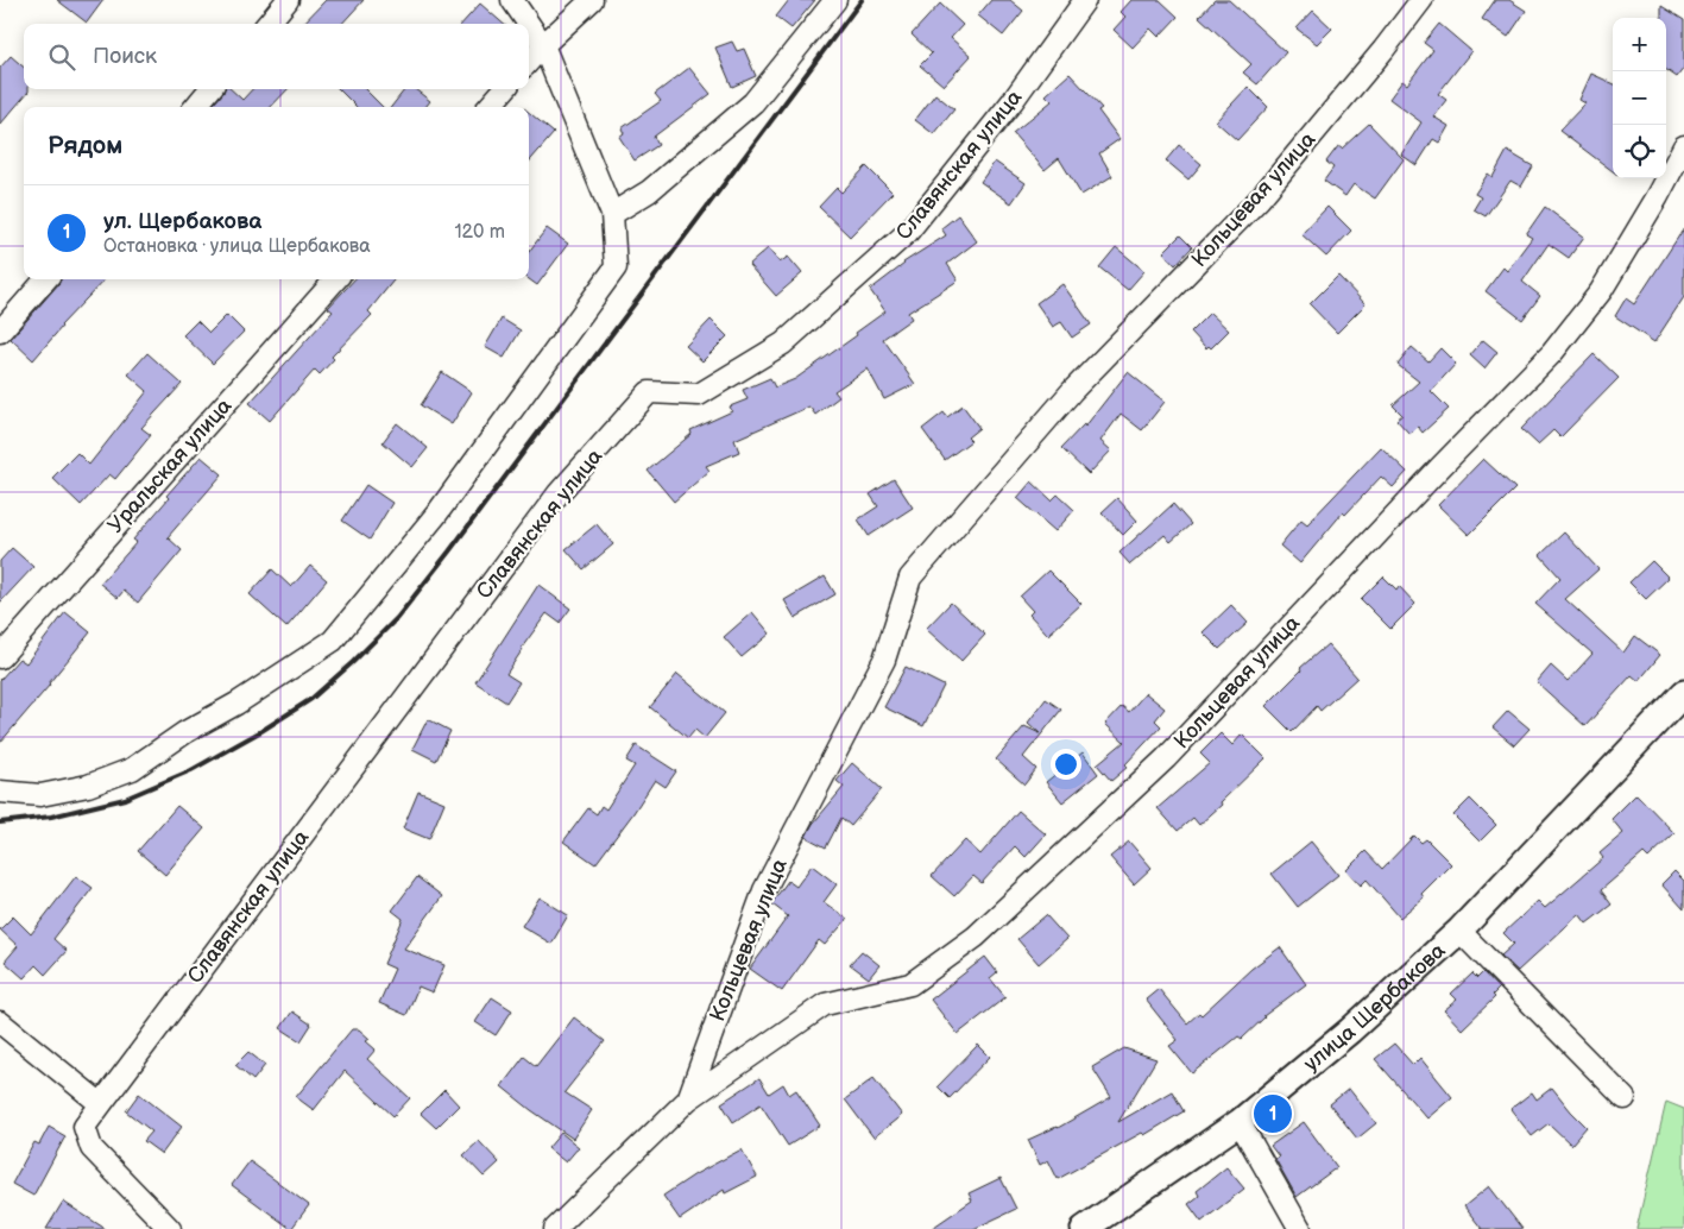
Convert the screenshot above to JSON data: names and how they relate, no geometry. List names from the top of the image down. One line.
{"streets":{"street":["Славянская улица","Кольцевая улица","Уральская улица","улица Щербакова"]},"page":{"map_buttons":["+","−"],"search":"Поиск","heading":"Рядом","list":[{"mark":"1","name":"ул. Щербакова","note":"Остановка · улица Щербакова","value":"120 m"}],"pins":"1"}}
